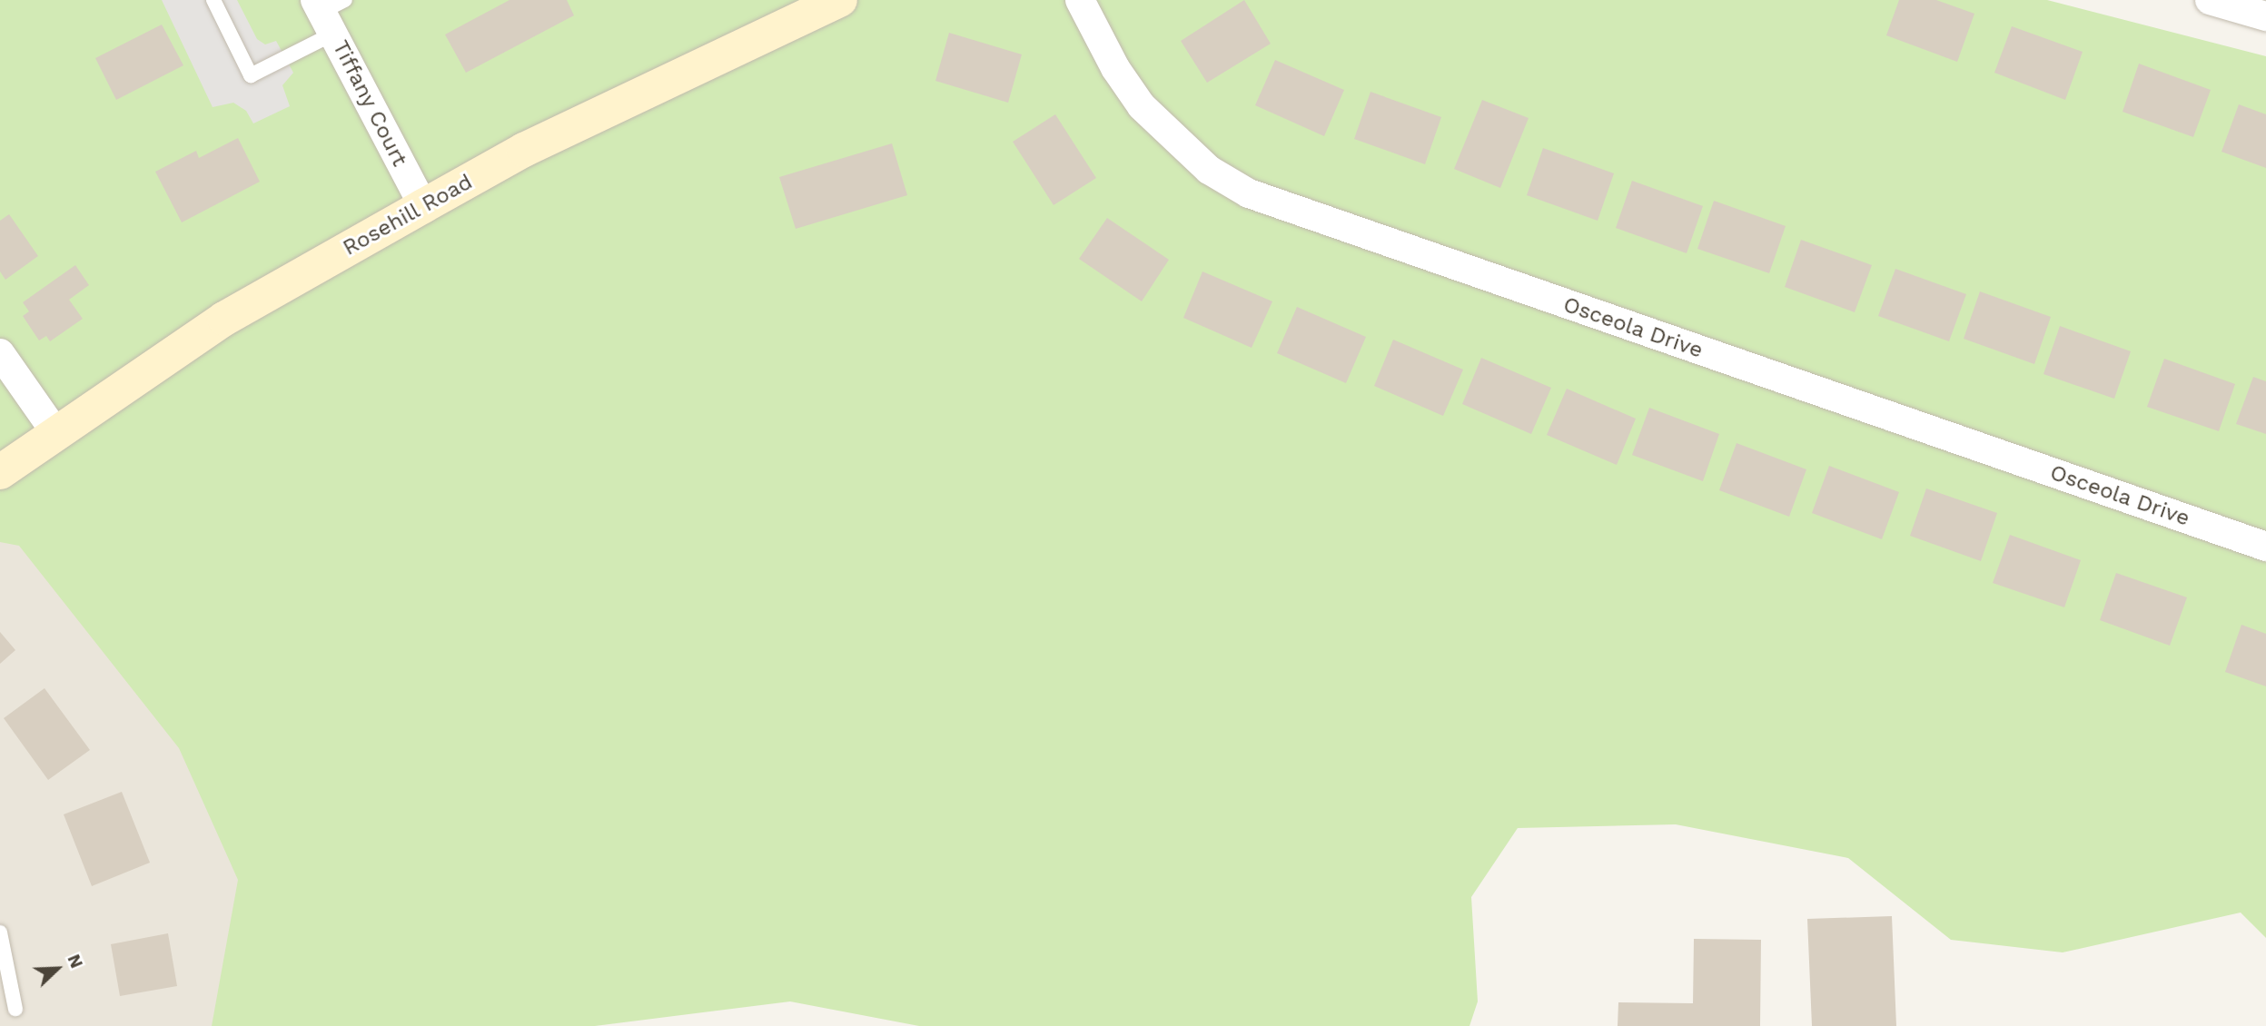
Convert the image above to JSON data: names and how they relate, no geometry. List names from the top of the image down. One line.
{"streets":{"main road":["Rosehill Road"],"street":["Tiffany Court","Osceola Drive"]},"crossings":[["Tiffany Court","Rosehill Road"]],"north":"top right"}
